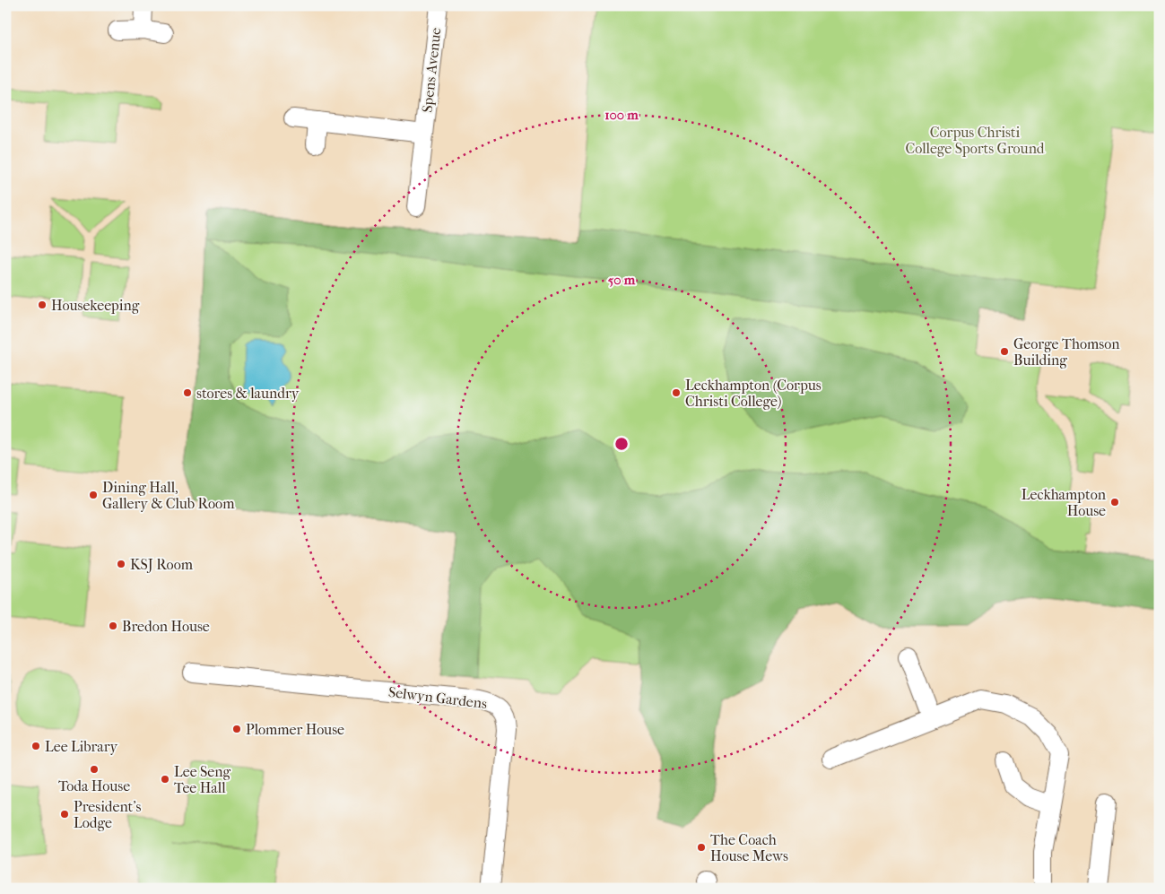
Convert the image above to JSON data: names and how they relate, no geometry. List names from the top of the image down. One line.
{"streets":{"street":["Spens Avenue","Selwyn Gardens"]},"parks":["Corpus Christi College Sports Ground"],"places":["Housekeeping","George Thomson Building","stores & laundry","Leckhampton (Corpus Christi College)","Dining Hall, Gallery & Club Room","Leckhampton House","KSJ Room","Bredon House","Plommer House","Lee Library","Toda House","Lee Seng Tee Hall","President's Lodge","The Coach House Mews"],"rings":["100 m","50 m"]}
